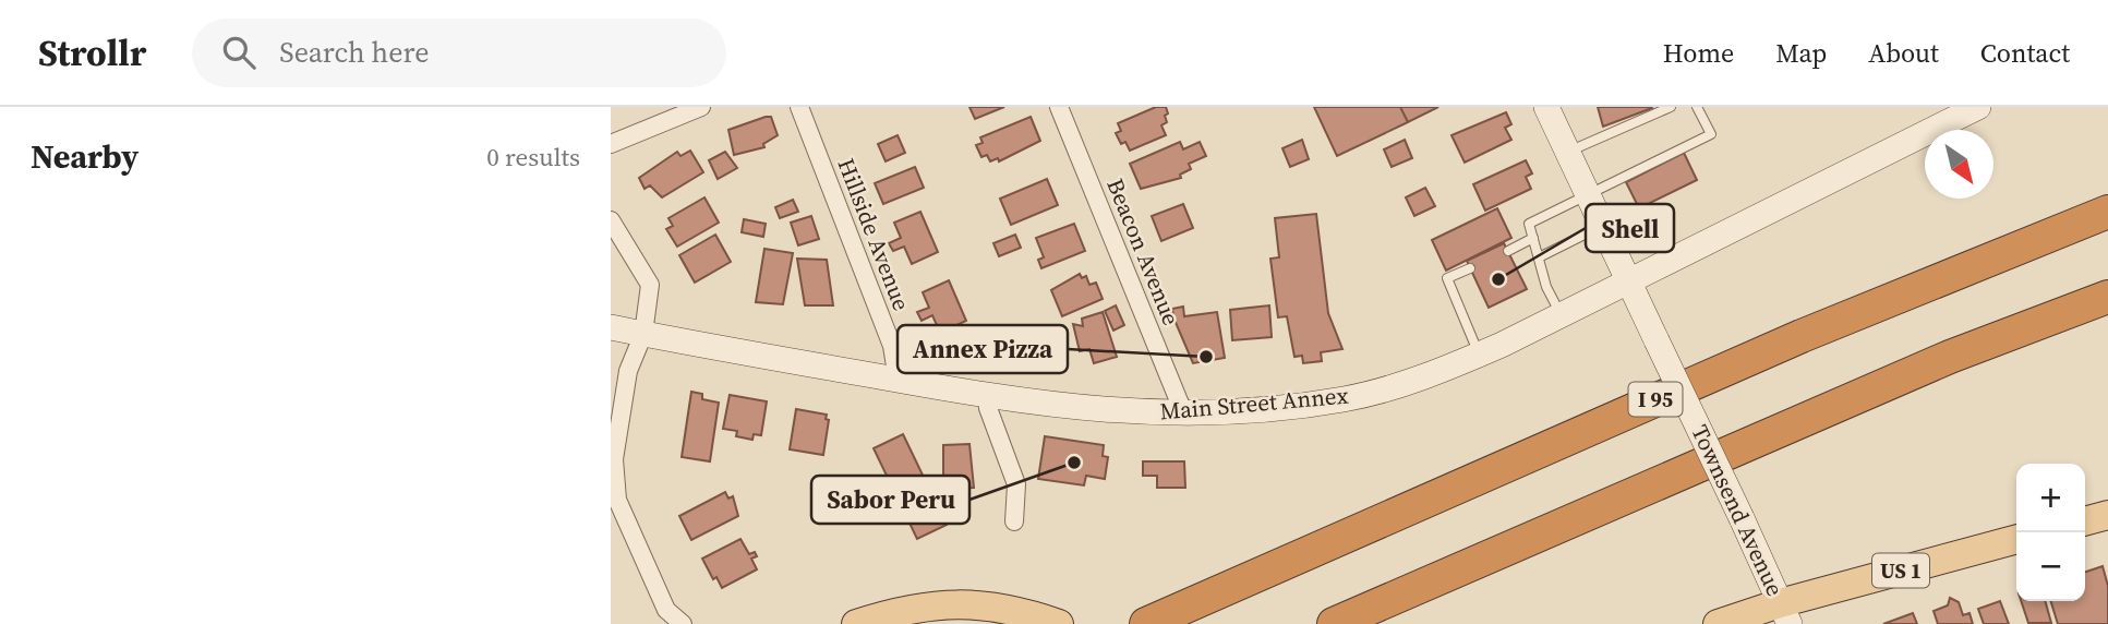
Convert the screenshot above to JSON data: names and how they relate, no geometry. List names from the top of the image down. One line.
{"streets":{"highway":["I 95"],"main road":["Main Street Annex","Townsend Avenue","US 1"],"street":["Hillside Avenue","Beacon Avenue"]},"crossings":[["Hillside Avenue","Main Street Annex"],["Beacon Avenue","Main Street Annex"],["Main Street Annex","Townsend Avenue"],["Townsend Avenue","US 1"]],"places":["Shell","Annex Pizza","Sabor Peru"],"north":"bottom right","page":{"header":"Strollr","search":"Search here","nav":["Home","Map","About","Contact"],"heading":["Nearby","0 results"],"map_buttons":["+","−"]}}
